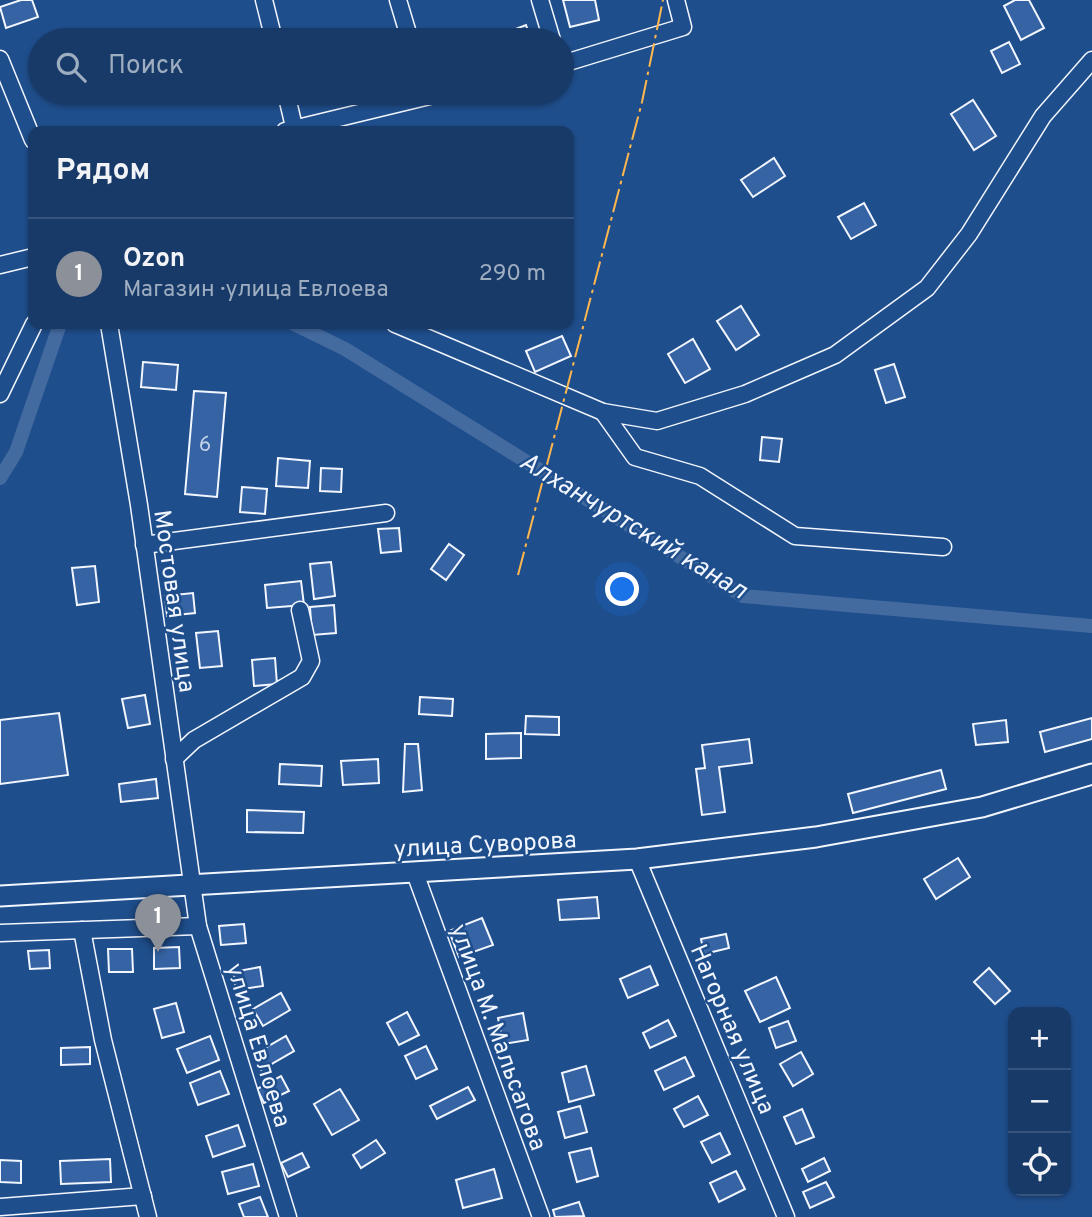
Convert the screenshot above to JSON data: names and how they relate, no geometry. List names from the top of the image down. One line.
{"streets":{"main road":["улица Суворова"],"street":["Мостовая улица","Нагорная улица","улица М. Мальсагова","улица Евлоева"]},"crossings":[["Мостовая улица","улица Суворова"],["Мостовая улица","улица Евлоева"],["улица Суворова","Нагорная улица"],["улица Суворова","улица М. Мальсагова"],["улица Суворова","улица Евлоева"]],"water":["Алханчуртский канал"],"house_numbers":["6"],"page":{"search":"Поиск","heading":"Рядом","list":[{"mark":"1","name":"Ozon","note":"Магазин · улица Евлоева","value":"290 m"}],"pins":"1","map_buttons":["+","−"]}}
